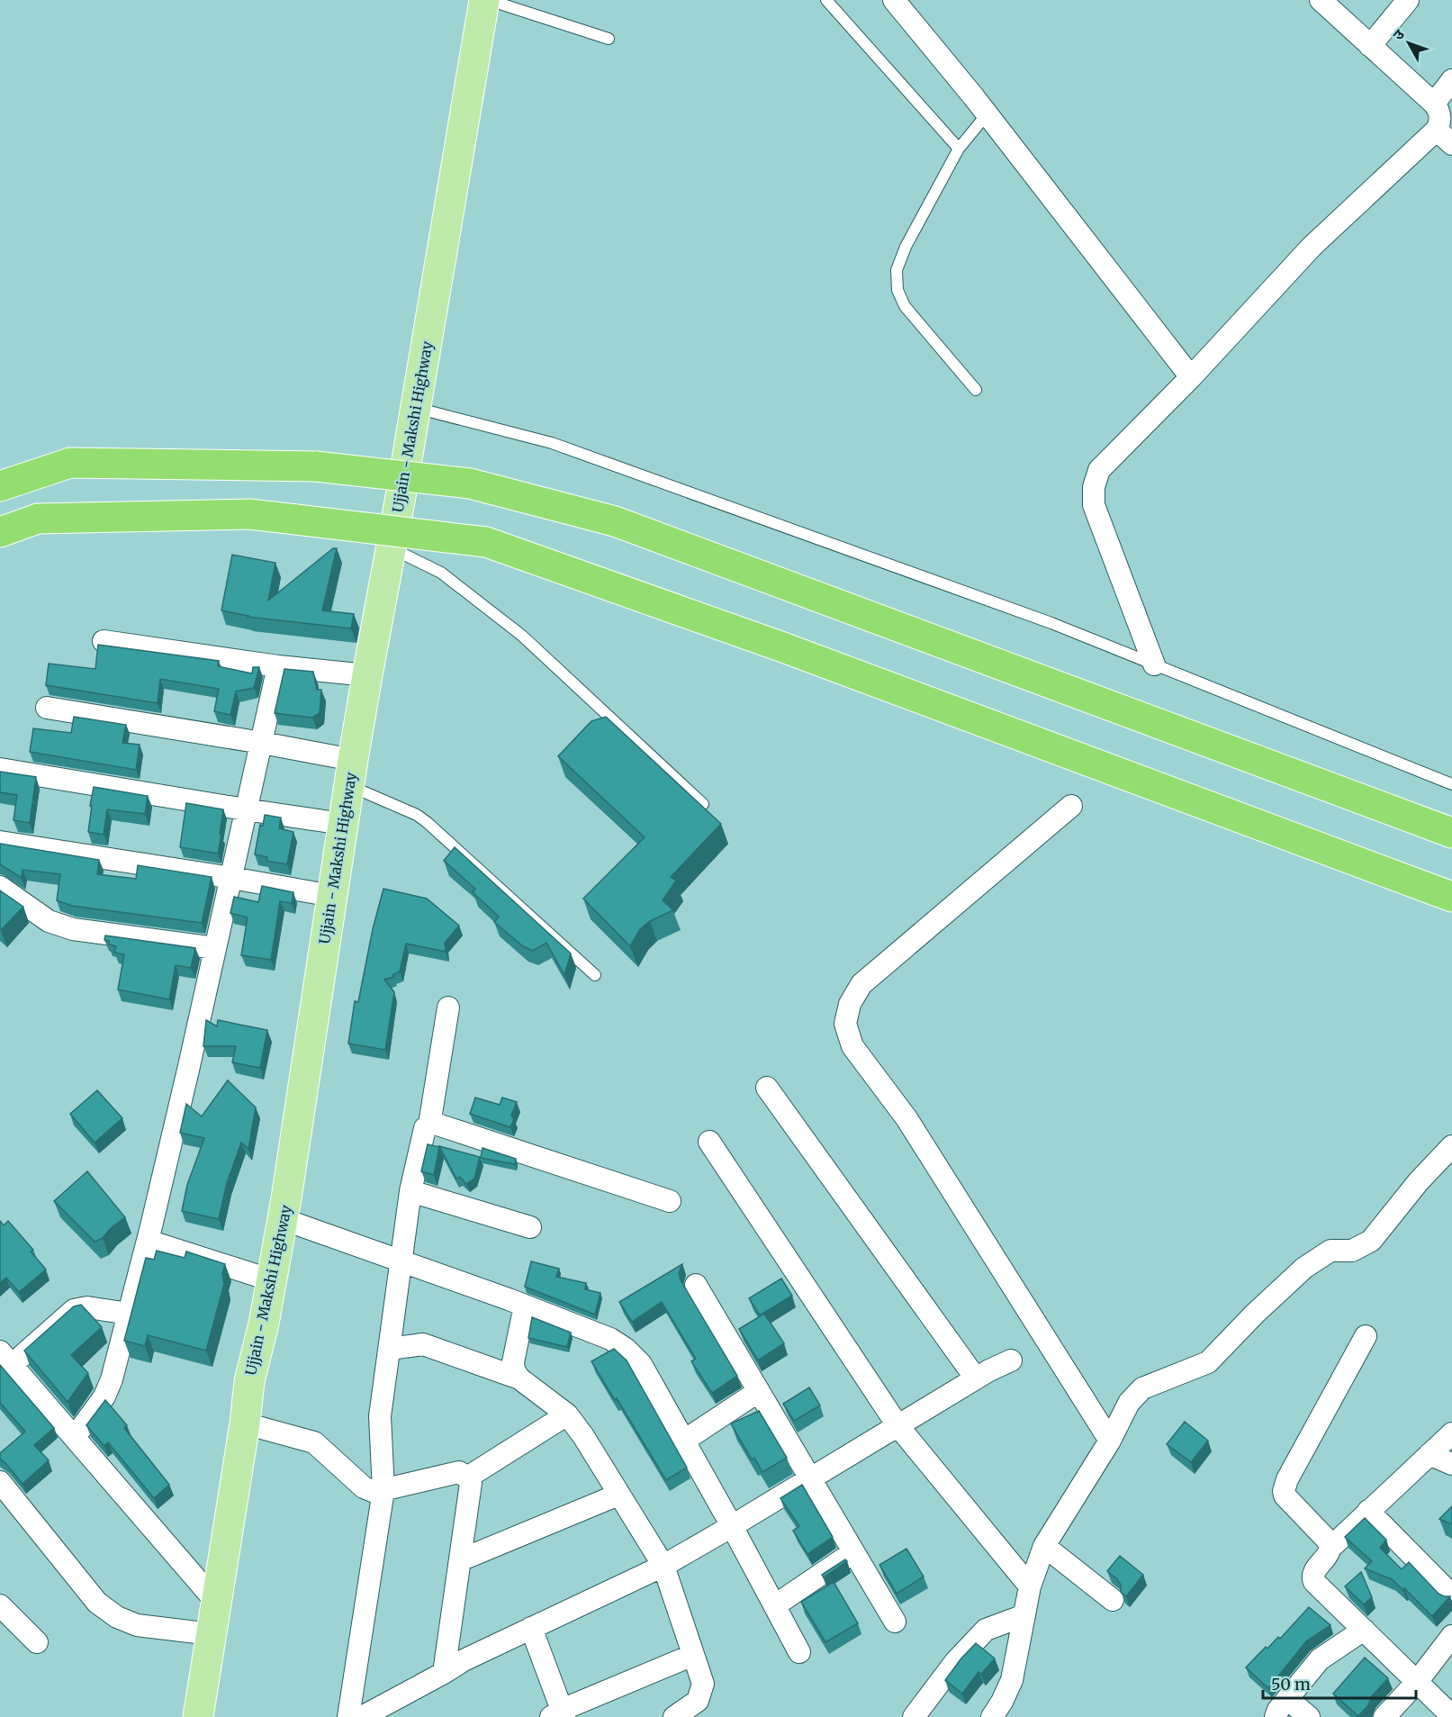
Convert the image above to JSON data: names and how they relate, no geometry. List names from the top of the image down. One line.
{"streets":{"main road":["Ujjain - Makshi Highway"]},"scale_bar":"50 m","north":"top left"}
